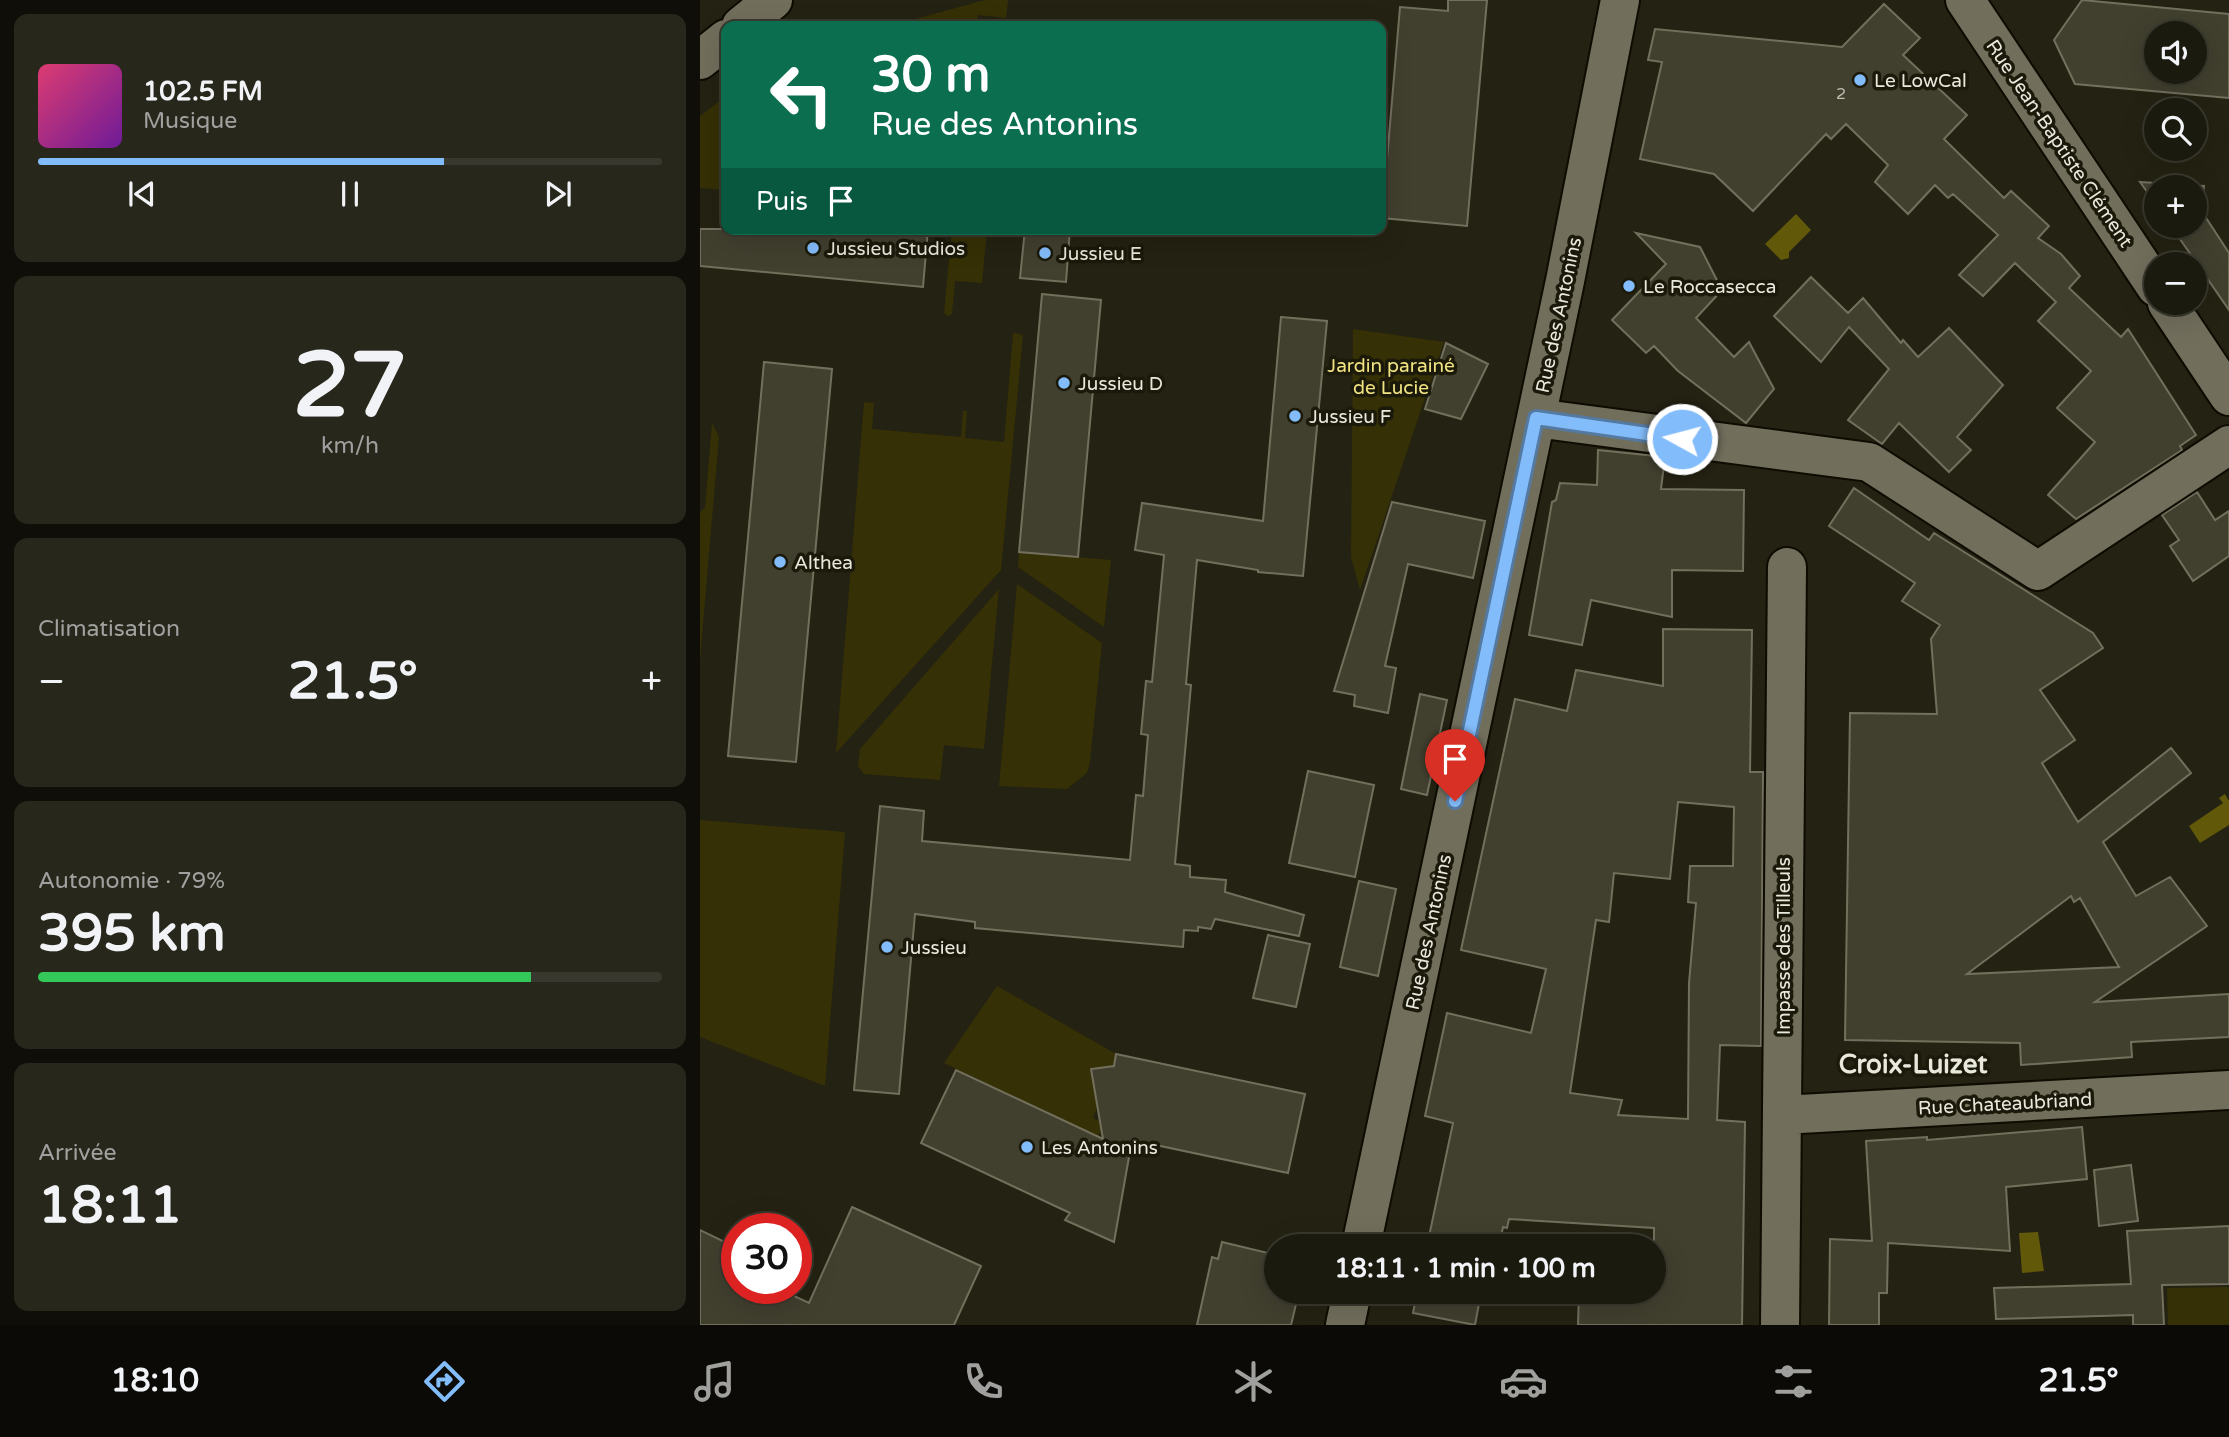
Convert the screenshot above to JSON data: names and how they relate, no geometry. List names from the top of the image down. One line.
{"streets":{"street":["Rue Jean-Baptiste Clément","Rue des Antonins","Impasse des Tilleuls","Rue Chateaubriand"]},"crossings":[["Impasse des Tilleuls","Rue Chateaubriand"]],"districts":["Croix-Luizet"],"parks":["Jardin parainé de Lucie"],"places":["Le LowCal","Jussieu Studios","Jussieu E","Le Roccasecca","Jussieu D","Jussieu F","Althea","Jussieu","Les Antonins"],"house_numbers":["2"],"page":{"map_buttons":["+","−"],"turn":["30 m","Rue des Antonins"],"song":["102.5 FM","Musique"],"then":"Puis","tile":[["27","km/h"],"Climatisation",["Autonomie · 79%","395 km"],["Arrivée","18:11"]],"heat":["−","21.5°","+"],"limit":"30","trip":"18:11 · 1 min · 100 m","tabs":["18:10","21.5°"]}}
